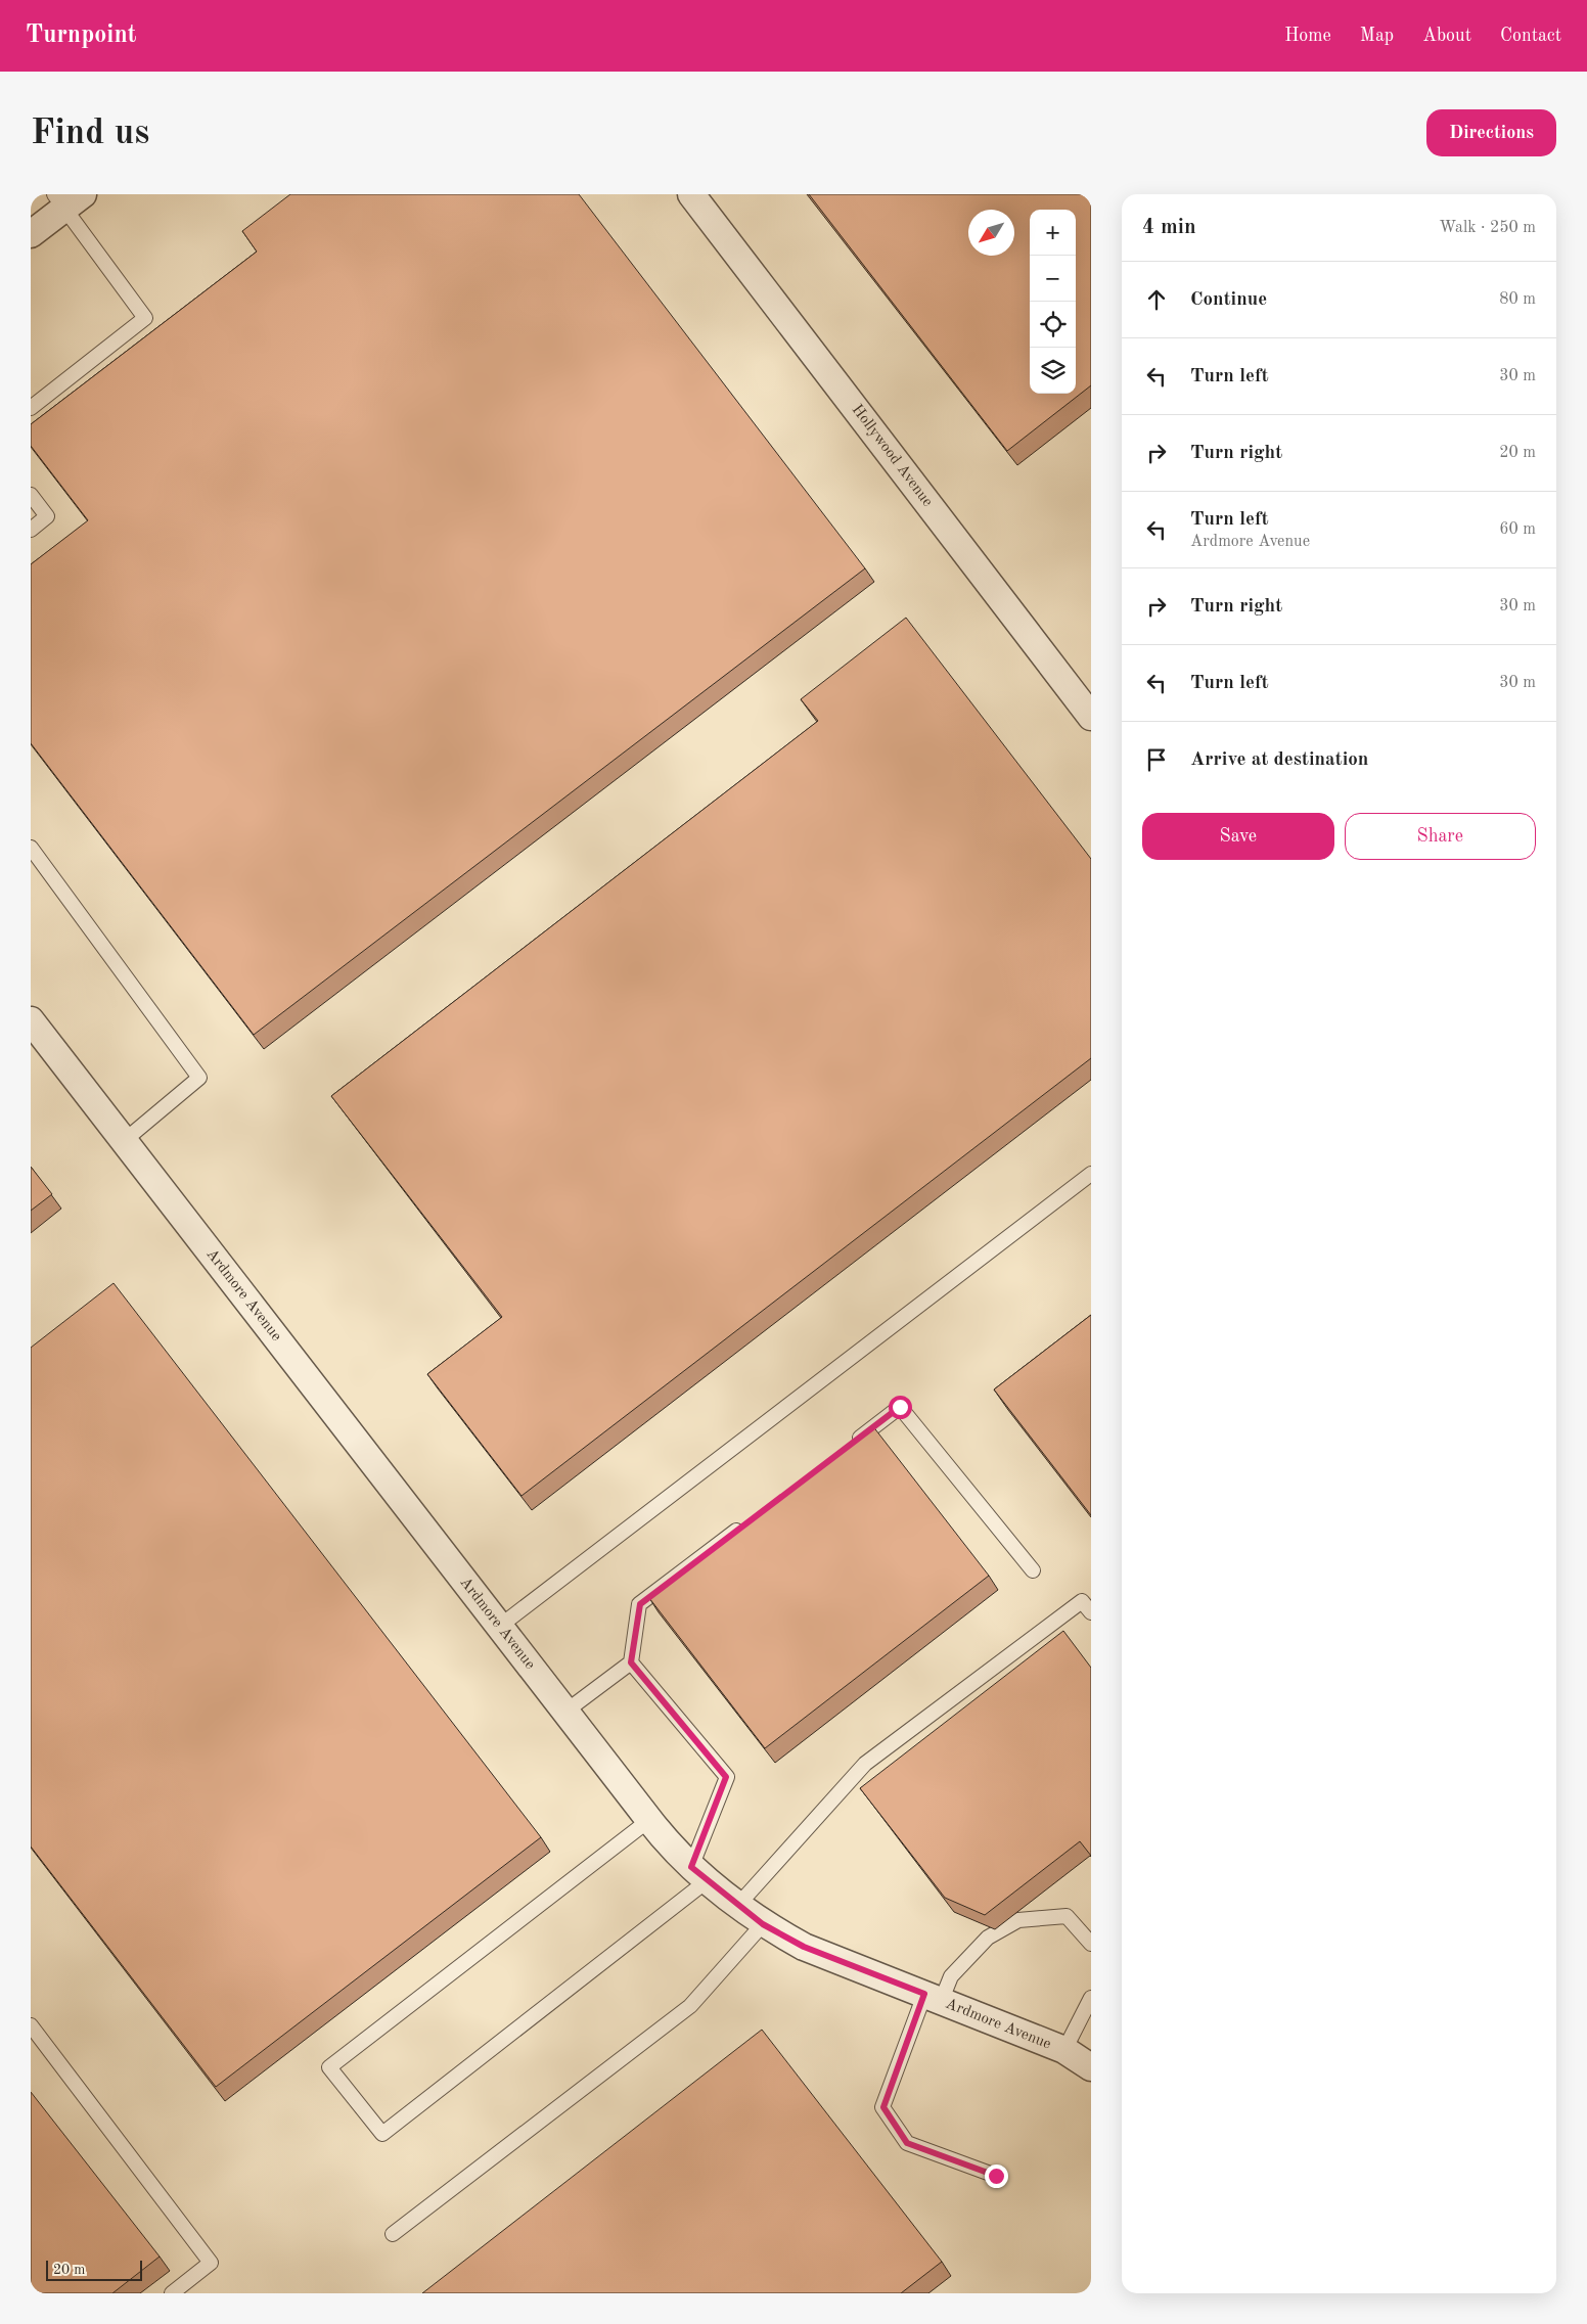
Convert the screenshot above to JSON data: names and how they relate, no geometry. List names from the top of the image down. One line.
{"streets":{"street":["Hollywood Avenue","Ardmore Avenue"]},"scale_bar":"20 m","north":"bottom left","page":{"header":"Turnpoint","nav":["Home","Map","About","Contact"],"buttons":["Directions",["Save","Share"]],"title":"Find us","heading":["4 min","Walk · 250 m"],"map_buttons":["+","−"],"list":[["Continue","80 m"],["Turn left","30 m"],["Turn right","20 m"],["Turn left","Ardmore Avenue","60 m"],["Turn right","30 m"],["Turn left","30 m"],"Arrive at destination"],"scale":"20 m"}}
